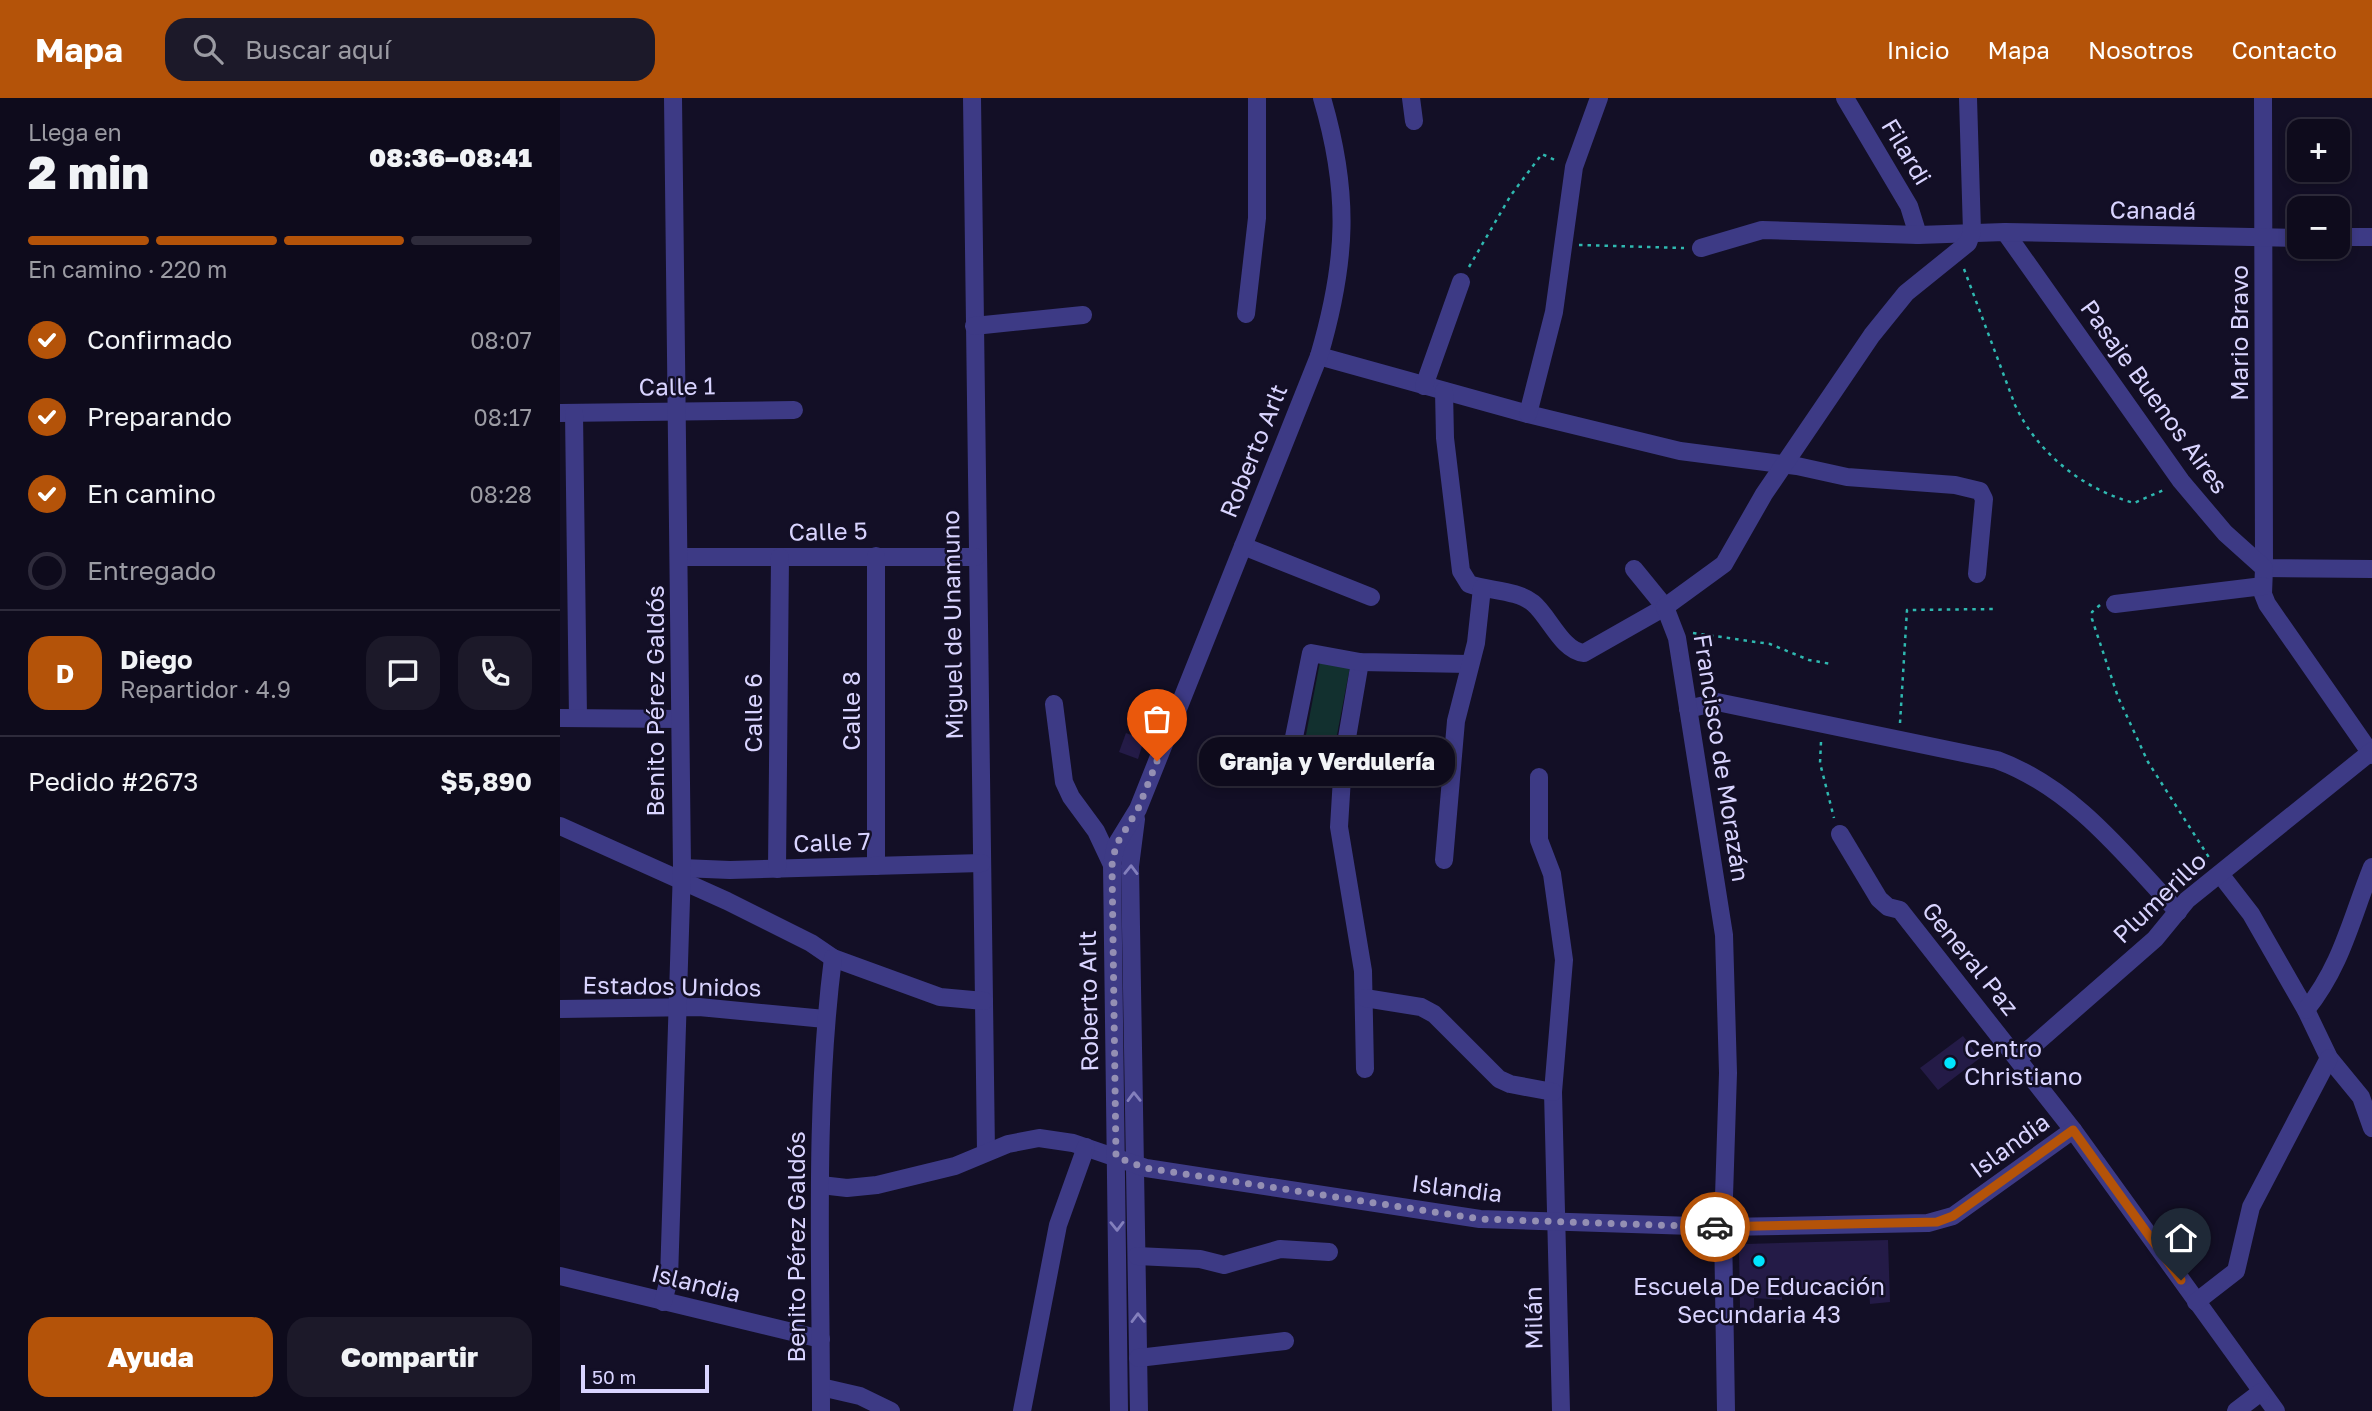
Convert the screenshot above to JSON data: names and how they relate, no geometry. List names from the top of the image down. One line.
{"streets":{"street":["Filardi","Canadá","Mario Bravo","Calle 1","Pasaje Buenos Aires","Roberto Arlt","Calle 5","Miguel de Unamuno","Benito Pérez Galdós","Calle 8","Calle 6","Francisco de Morazán","Calle 7","Plumerillo","General Paz","Estados Unidos","Islandia","Milán"]},"crossings":[["Canadá","Mario Bravo"],["Canadá","Pasaje Buenos Aires"],["Mario Bravo","Pasaje Buenos Aires"],["Calle 1","Benito Pérez Galdós"],["Roberto Arlt","Islandia"],["Calle 5","Miguel de Unamuno"],["Calle 5","Benito Pérez Galdós"],["Calle 5","Calle 8"],["Calle 5","Calle 6"],["Miguel de Unamuno","Calle 7"],["Miguel de Unamuno","Islandia"],["Benito Pérez Galdós","Calle 7"],["Benito Pérez Galdós","Estados Unidos"],["Benito Pérez Galdós","Islandia"],["Calle 8","Calle 7"],["Calle 6","Calle 7"],["Francisco de Morazán","Islandia"],["Plumerillo","General Paz"],["General Paz","Islandia"],["Islandia","Milán"]],"places":["Granja y Verdulería","Centro Christiano","Escuela De Educación Secundaria 43"],"scale_bar":"50 m","page":{"header":"Mapa","search":"Buscar aquí","nav":["Inicio","Mapa","Nosotros","Contacto"],"heading":["2 min","Llega en","08:36–08:41"],"panel":["Diego","Repartidor · 4.9","Pedido #2673","$5,890"],"map_buttons":["+","−"],"bar":"En camino · 220 m","list":[["Confirmado","08:07"],["Preparando","08:17"],["En camino","08:28"],"Entregado"],"round":"D","bubble":"Granja y Verdulería","buttons":["Ayuda","Compartir"],"scale":"50 m"}}
